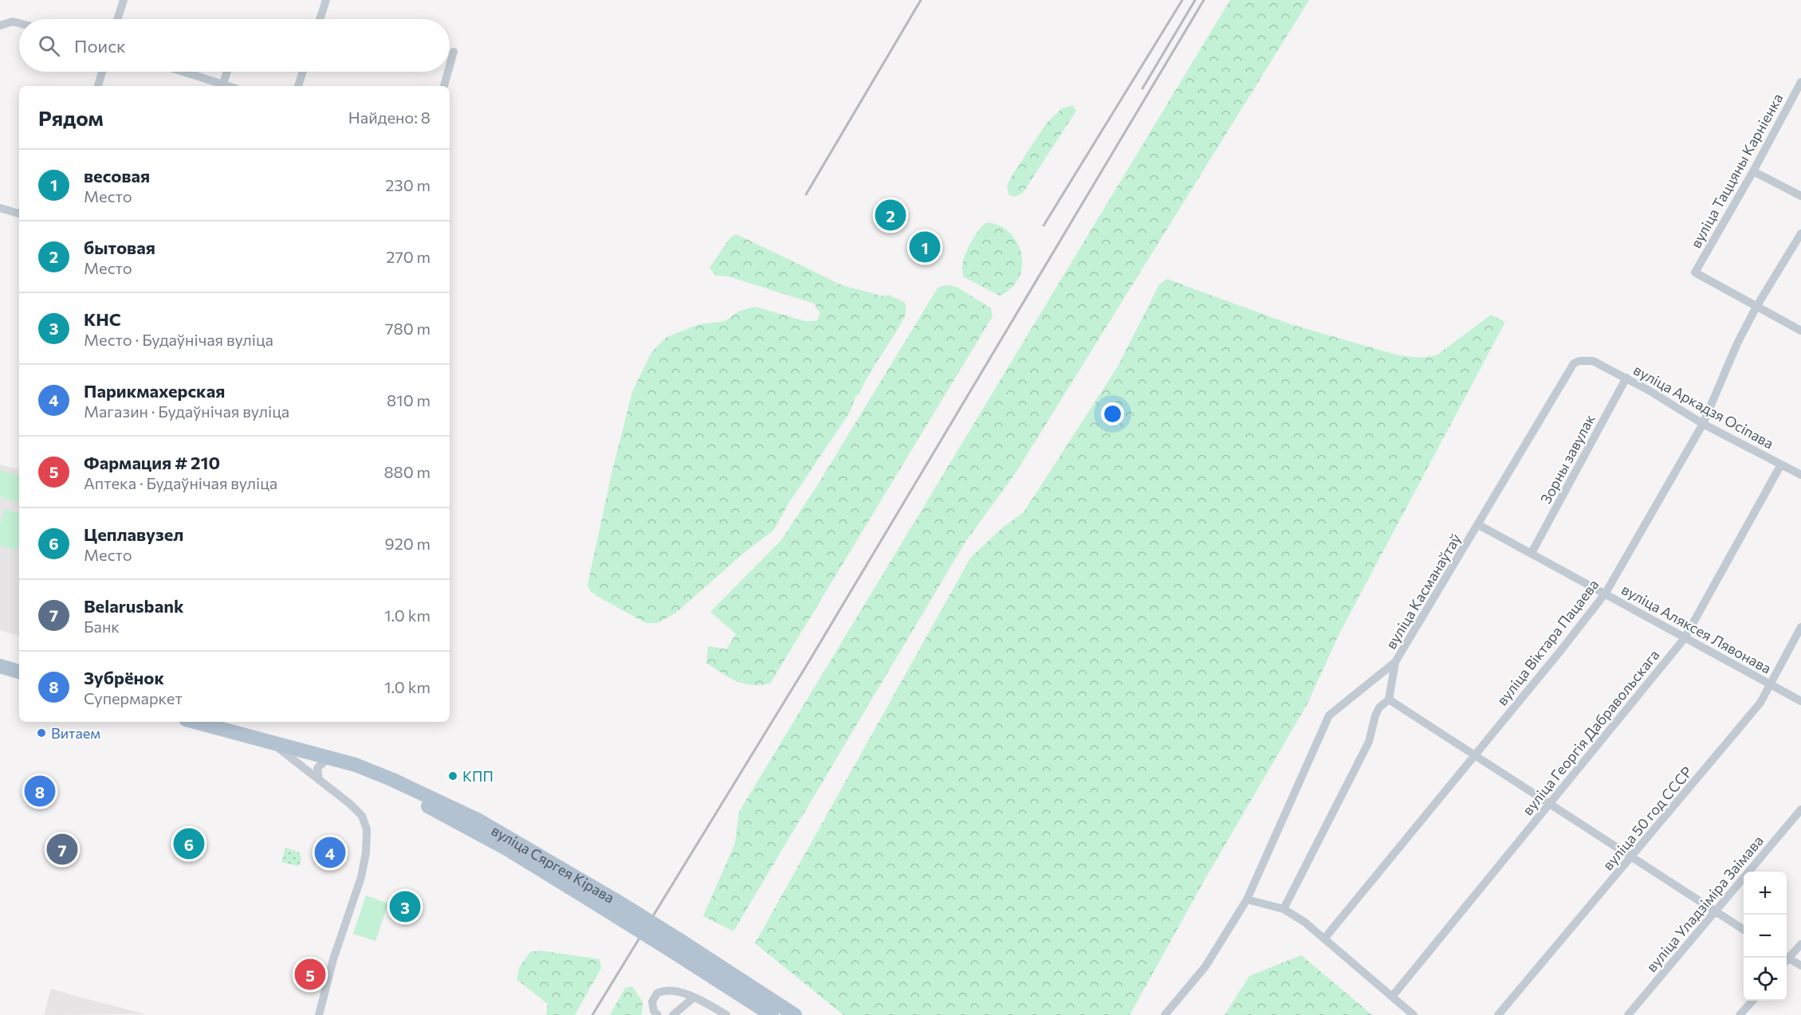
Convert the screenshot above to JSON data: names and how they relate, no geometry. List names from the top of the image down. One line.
{"streets":{"main road":["вуліца Сяргея Кірава"],"street":["вуліца Таццяны Карніенка","вуліца Аркадзя Осіпава","Зорны завулак","вуліца Касманаўтаў","вуліца Аляксея Лявонава","вуліца Віктара Пацаева","вуліца Георгія Дабравольскага","вуліца 50 год СССР","вуліца Уладзіміра Заімава"]},"crossings":[["вуліца Таццяны Карніенка","вуліца Віктара Пацаева"],["вуліца Аркадзя Осіпава","Зорны завулак"],["вуліца Аркадзя Осіпава","вуліца Касманаўтаў"],["вуліца Аркадзя Осіпава","вуліца Віктара Пацаева"],["вуліца Аркадзя Осіпава","вуліца Георгія Дабравольскага"],["Зорны завулак","вуліца Аляксея Лявонава"],["вуліца Касманаўтаў","вуліца Аляксея Лявонава"],["вуліца Аляксея Лявонава","вуліца Віктара Пацаева"],["вуліца Аляксея Лявонава","вуліца Георгія Дабравольскага"],["вуліца Аляксея Лявонава","вуліца 50 год СССР"]],"places":["Витаем","КПП"],"page":{"search":"Поиск","heading":["Рядом","Найдено: 8"],"list":[{"mark":"1","name":"весовая","note":"Место","value":"230 m"},{"mark":"2","name":"бытовая","note":"Место","value":"270 m"},{"mark":"3","name":"КНС","note":"Место · Будаўнічая вуліца","value":"780 m"},{"mark":"4","name":"Парикмахерская","note":"Магазин · Будаўнічая вуліца","value":"810 m"},{"mark":"5","name":"Фармация # 210","note":"Аптека · Будаўнічая вуліца","value":"880 m"},{"mark":"6","name":"Цеплавузел","note":"Место","value":"920 m"},{"mark":"7","name":"Belarusbank","note":"Банк","value":"1.0 km"},{"mark":"8","name":"Зубрёнок","note":"Супермаркет","value":"1.0 km"}],"pins":["2","1","8","6","7","4","3","5"],"map_buttons":["+","−"]}}
